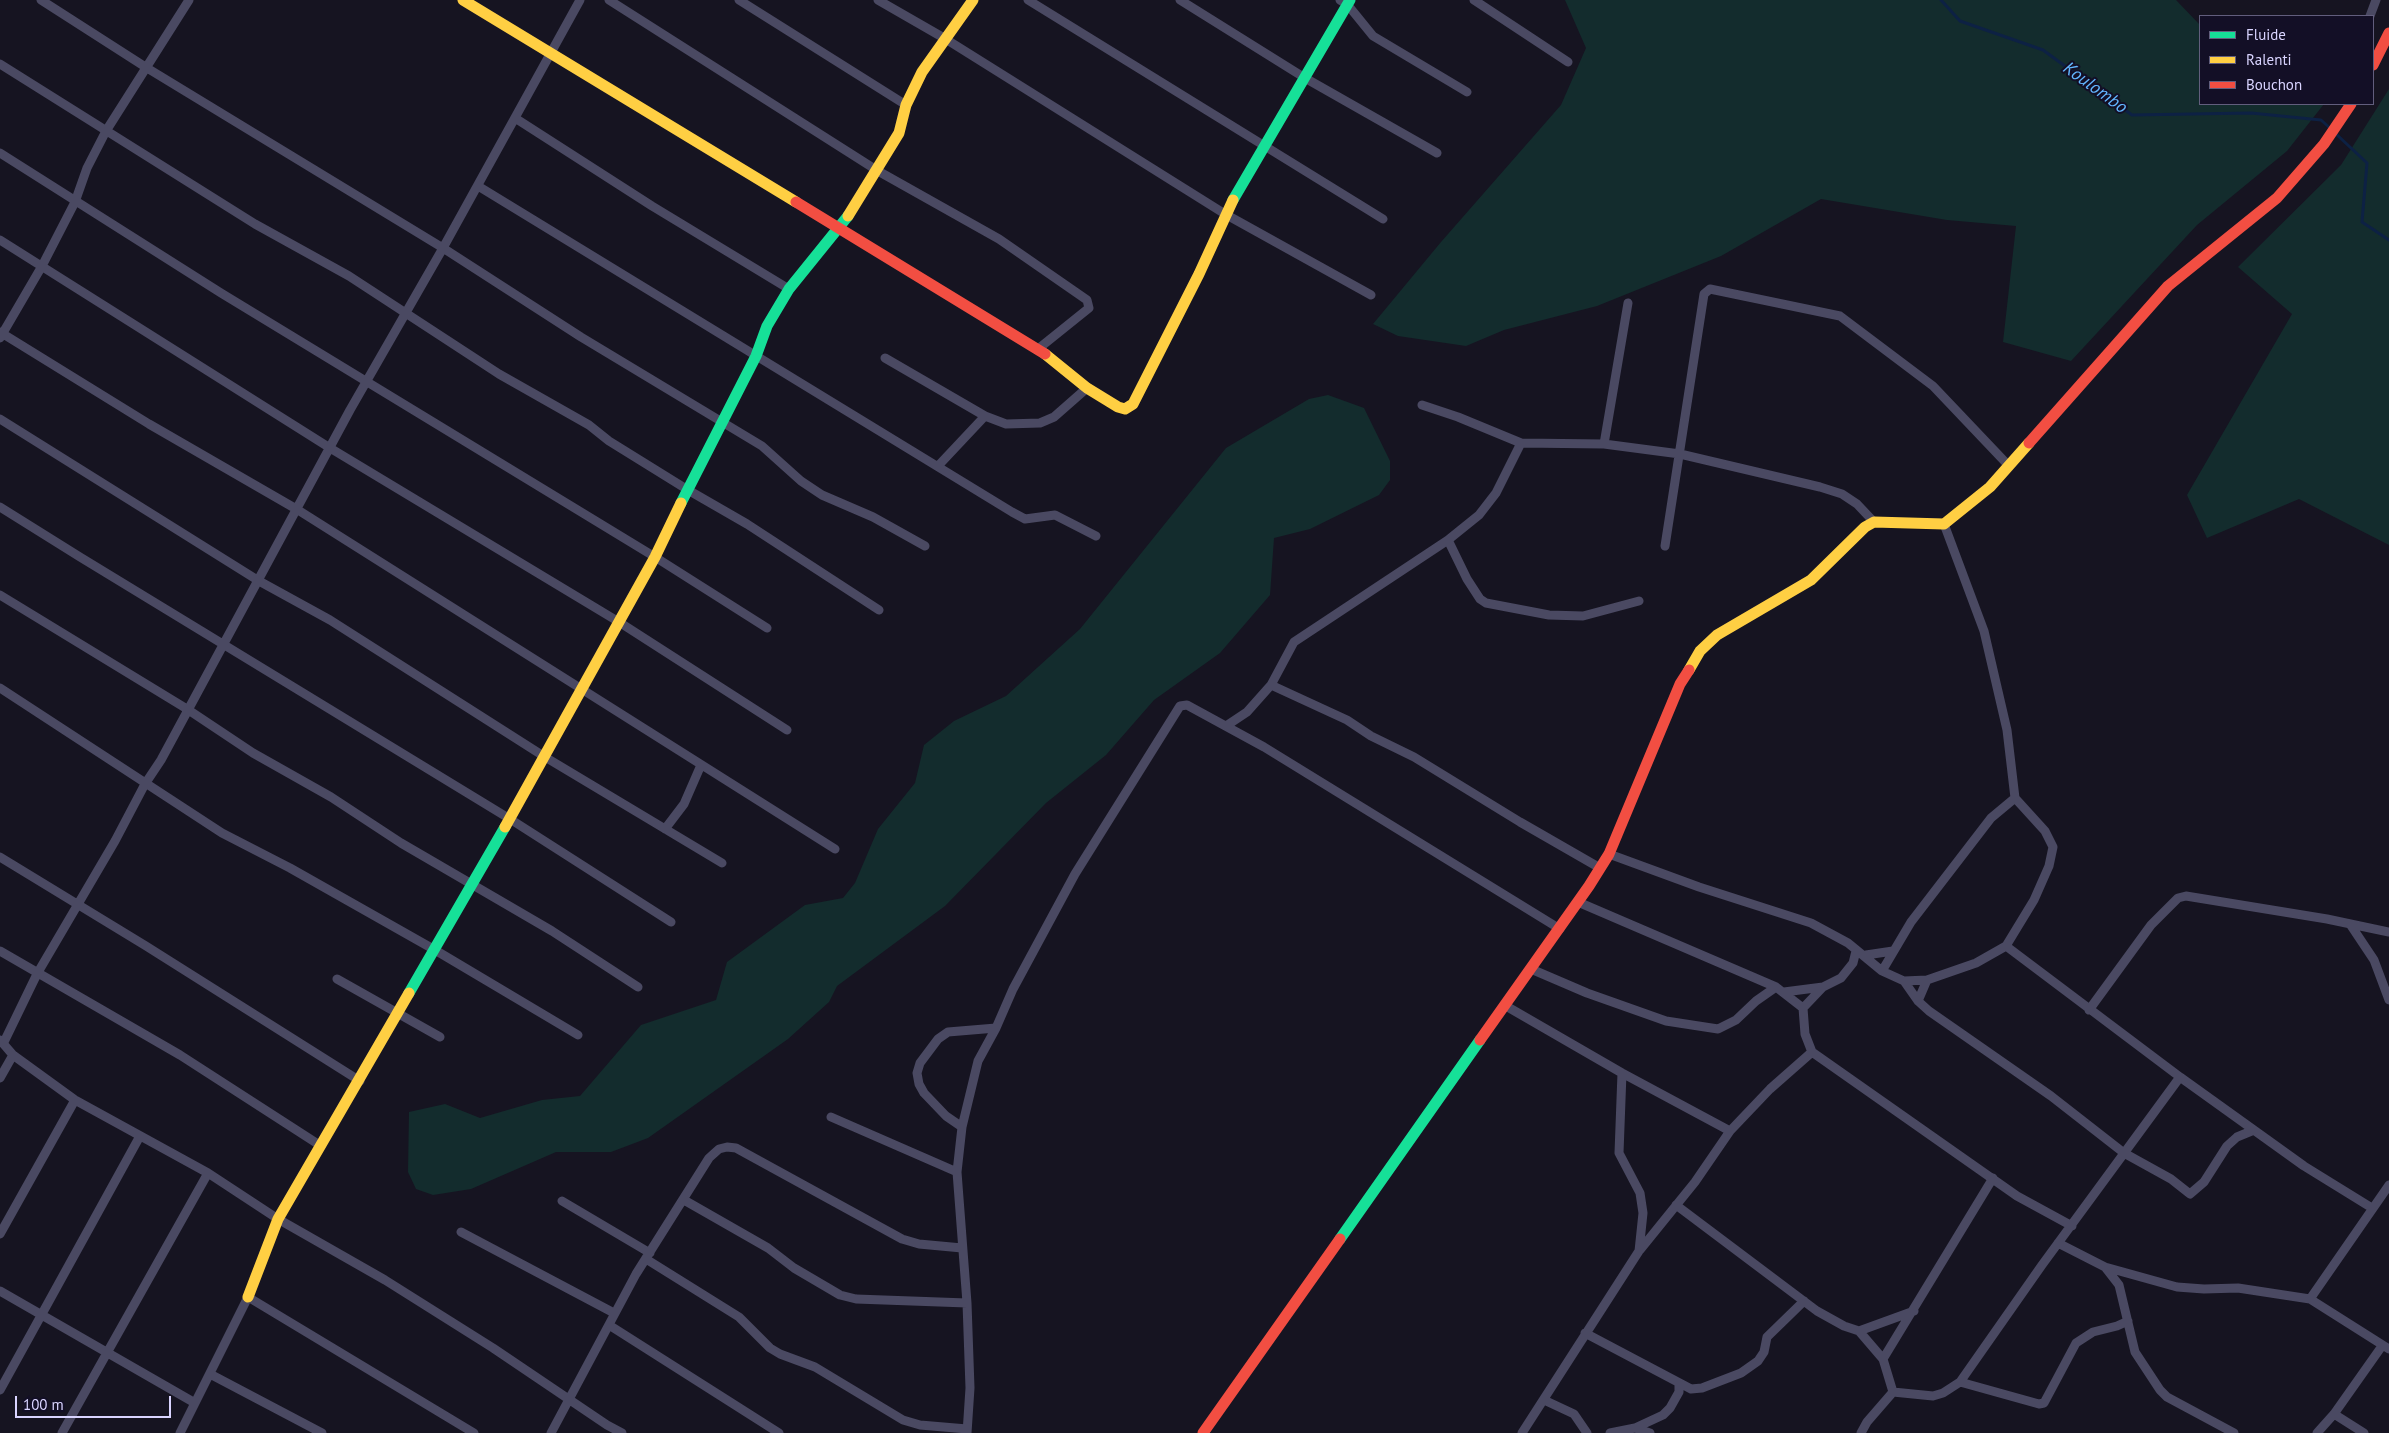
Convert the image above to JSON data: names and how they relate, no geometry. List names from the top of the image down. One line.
{"water":["Koulombo"],"legend":["Fluide","Ralenti","Bouchon"],"scale_bar":"100 m"}
